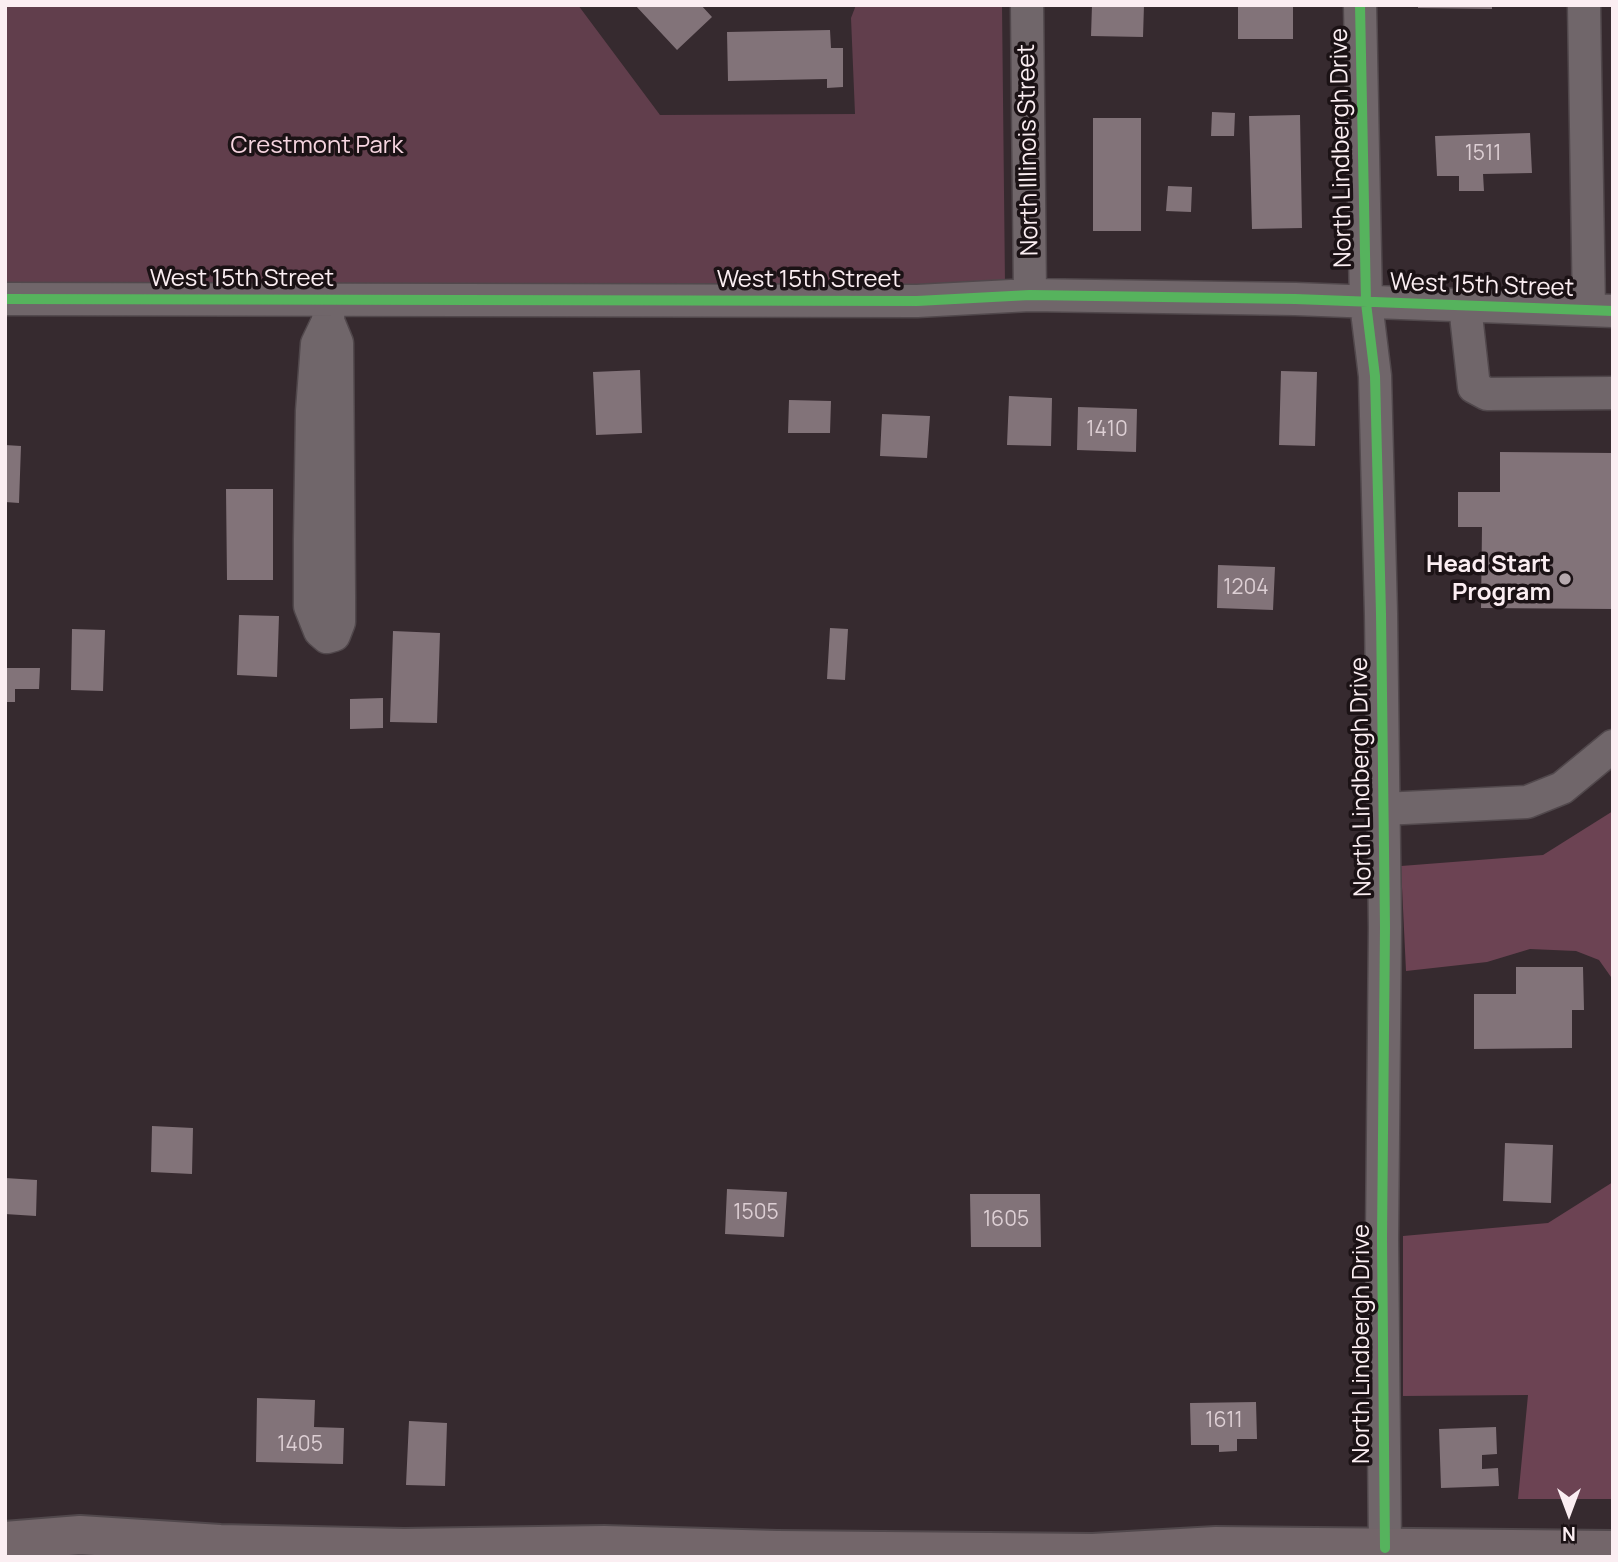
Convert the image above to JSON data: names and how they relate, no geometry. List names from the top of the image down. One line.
{"streets":{"street":["North Lindbergh Drive","North Illinois Street","West 15th Street"]},"crossings":[["North Lindbergh Drive","West 15th Street"],["North Illinois Street","West 15th Street"]],"parks":["Crestmont Park"],"places":["Head Start Program"],"house_numbers":["1511","1410","1204","1505","1605","1611","1405"],"north":"bottom"}
